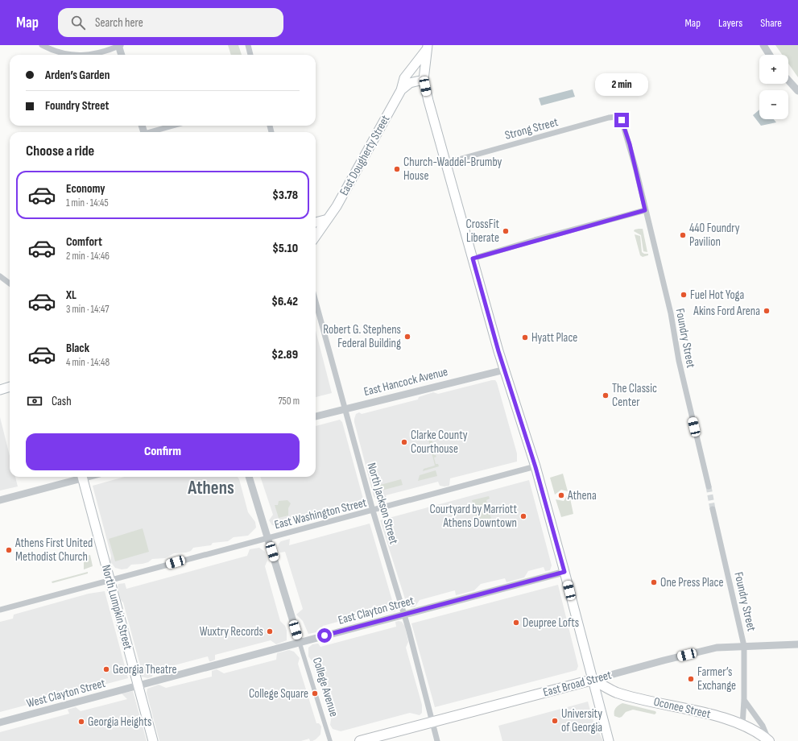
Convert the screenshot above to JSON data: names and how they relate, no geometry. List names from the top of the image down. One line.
{"streets":{"main road":["East Dougherty Street","North Lumpkin Street","East Broad Street","Oconee Street"],"street":["Strong Street","Foundry Street","East Hancock Avenue","North Jackson Street","East Washington Street","East Clayton Street","College Avenue","West Clayton Street"]},"crossings":[["Strong Street","Foundry Street"],["Foundry Street","East Broad Street"],["Foundry Street","Oconee Street"],["East Hancock Avenue","North Jackson Street"],["North Jackson Street","East Washington Street"],["North Jackson Street","East Clayton Street"],["North Jackson Street","East Broad Street"],["East Washington Street","North Lumpkin Street"],["East Washington Street","College Avenue"],["North Lumpkin Street","East Clayton Street"],["North Lumpkin Street","West Clayton Street"],["East Clayton Street","College Avenue"],["East Clayton Street","West Clayton Street"],["East Broad Street","Oconee Street"]],"districts":["Athens"],"places":["Church-Waddel-Brumby House","CrossFit Liberate","440 Foundry Pavilion","Fuel Hot Yoga","Akins Ford Arena","Robert G. Stephens Federal Building","Hyatt Place","The Classic Center","Clarke County Courthouse","Athena","Courtyard by Marriott Athens Downtown","Athens First United Methodist Church","One Press Place","Deupree Lofts","Wuxtry Records","Georgia Theatre","Farmer’s Exchange","College Square","University of Georgia","Georgia Heights"],"page":{"header":"Map","search":"Search here","nav":["Map","Layers","Share"],"map_buttons":["+","−"],"banner":["Arden’s Garden","Foundry Street"],"bubble":"2 min","heading":"Choose a ride","list":[{"name":"Economy","note":"1 min · 14:45","value":"$3.78"},{"name":"Comfort","note":"2 min · 14:46","value":"$5.10"},{"name":"XL","note":"3 min · 14:47","value":"$6.42"},{"name":"Black","note":"4 min · 14:48","value":"$2.89"}],"pay":["Cash","750 m"],"buttons":"Confirm"}}
